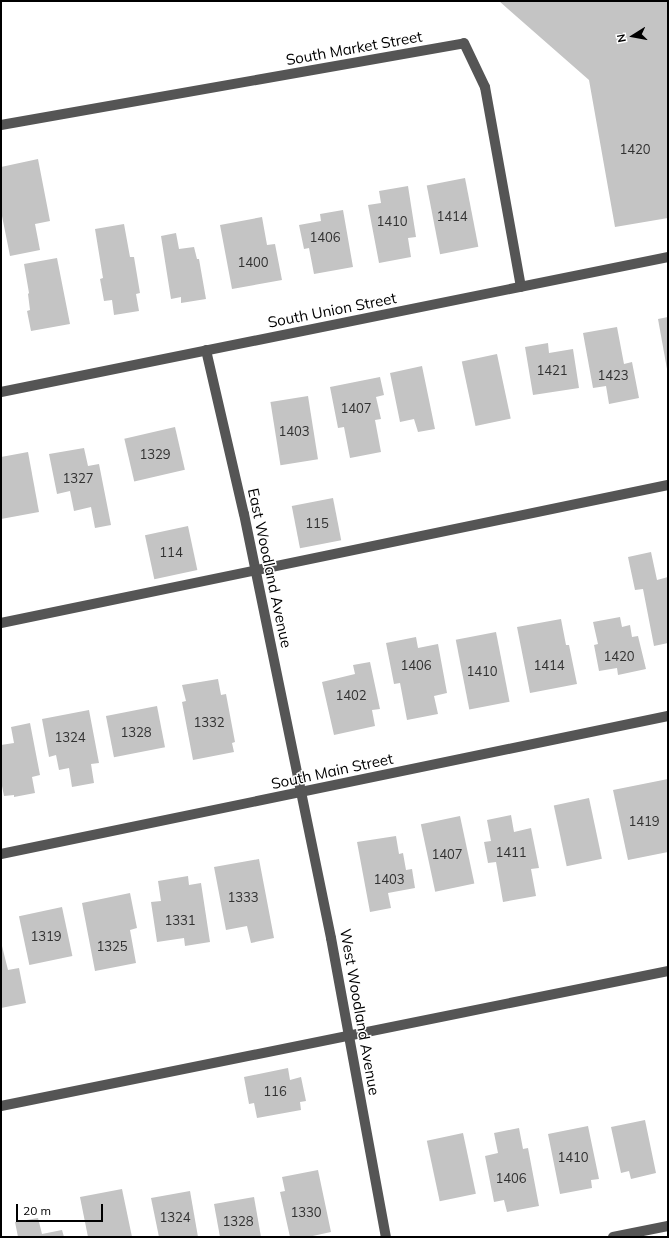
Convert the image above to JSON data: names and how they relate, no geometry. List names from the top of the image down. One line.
{"streets":{"street":["South Market Street","South Union Street","East Woodland Avenue","South Main Street","West Woodland Avenue"]},"crossings":[["South Market Street","South Union Street"],["South Union Street","East Woodland Avenue"],["East Woodland Avenue","South Main Street"],["East Woodland Avenue","West Woodland Avenue"],["South Main Street","West Woodland Avenue"]],"house_numbers":["1420","1414","1410","1406","1400","1421","1423","1407","1403","1329","1327","115","114","1420","1406","1414","1410","1402","1332","1328","1324","1419","1411","1407","1403","1333","1331","1319","1325","116","1410","1406","1330","1324","1328"],"scale_bar":"20 m","north":"left"}
